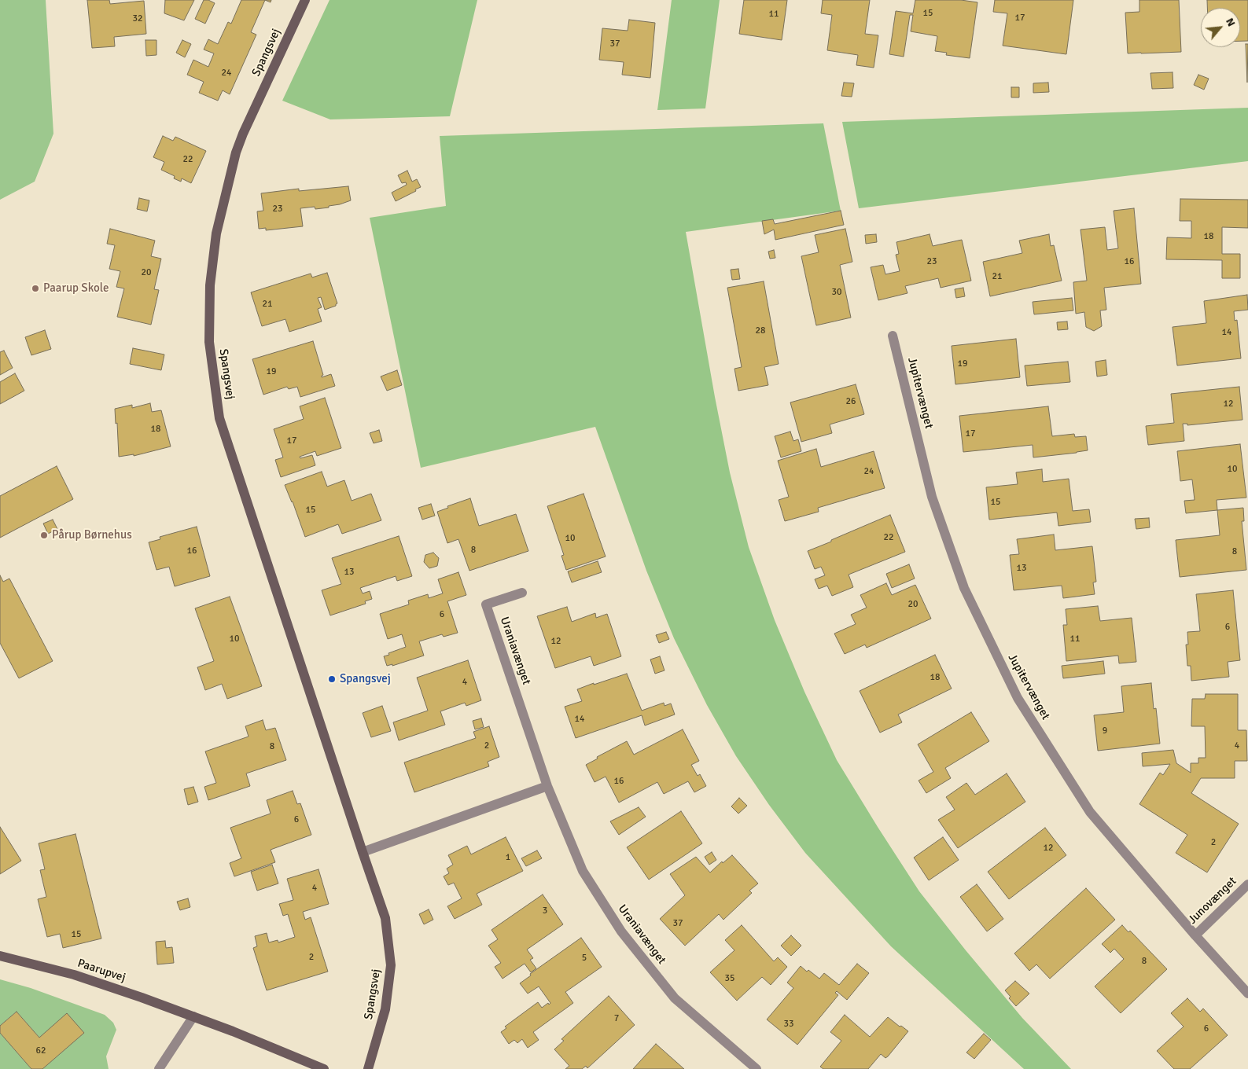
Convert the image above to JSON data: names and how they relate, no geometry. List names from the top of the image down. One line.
{"streets":{"street":["Spangsvej","Jupitervænget","Uraniavænget","Junovænget","Paarupvej"]},"crossings":[["Jupitervænget","Junovænget"]],"places":["Paarup Skole","Pårup Børnehus","Spangsvej"],"house_numbers":["15","11","17","32","37","24","22","23","18","23","16","20","21","30","21","28","14","19","19","26","12","18","17","17","10","24","15","15","22","10","8","16","8","13","13","20","6","6","10","11","12","18","4","14","9","2","4","8","16","6","2","12","1","4","3","37","15","2","5","8","35","7","33","6","62"],"north":"top right"}
